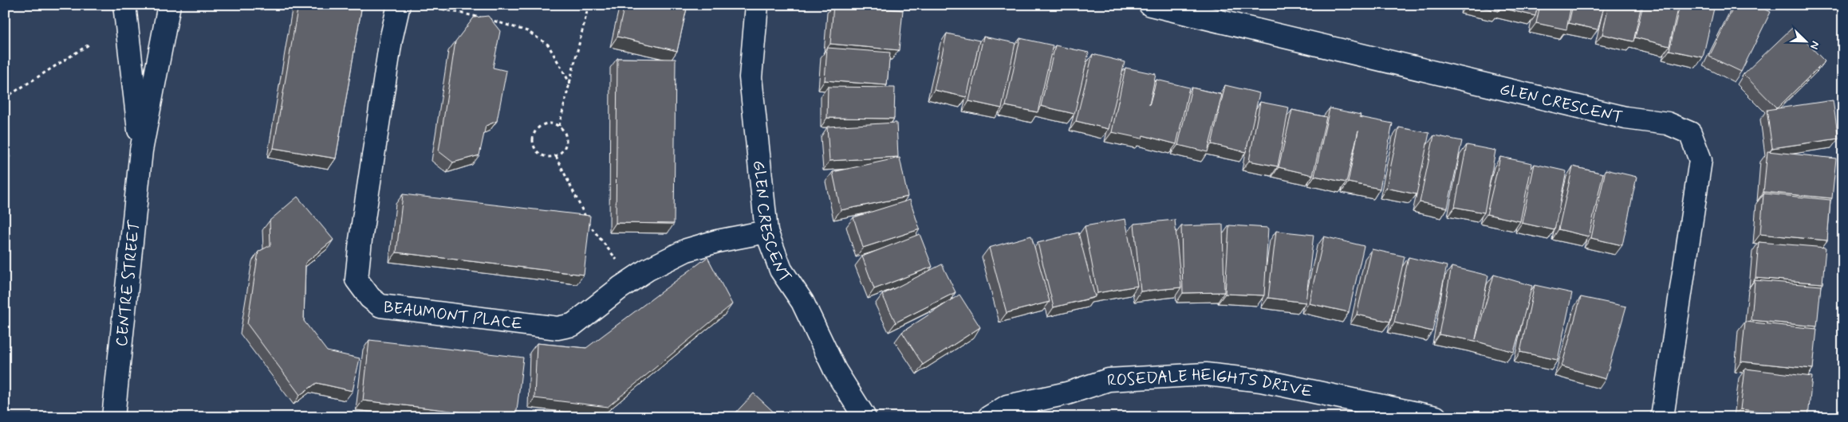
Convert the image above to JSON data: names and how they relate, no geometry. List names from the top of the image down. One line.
{"streets":{"street":["GLEN CRESCENT","CENTRE STREET","BEAUMONT PLACE","ROSEDALE HEIGHTS DRIVE"]},"crossings":[["GLEN CRESCENT","BEAUMONT PLACE"]],"north":"bottom right"}
